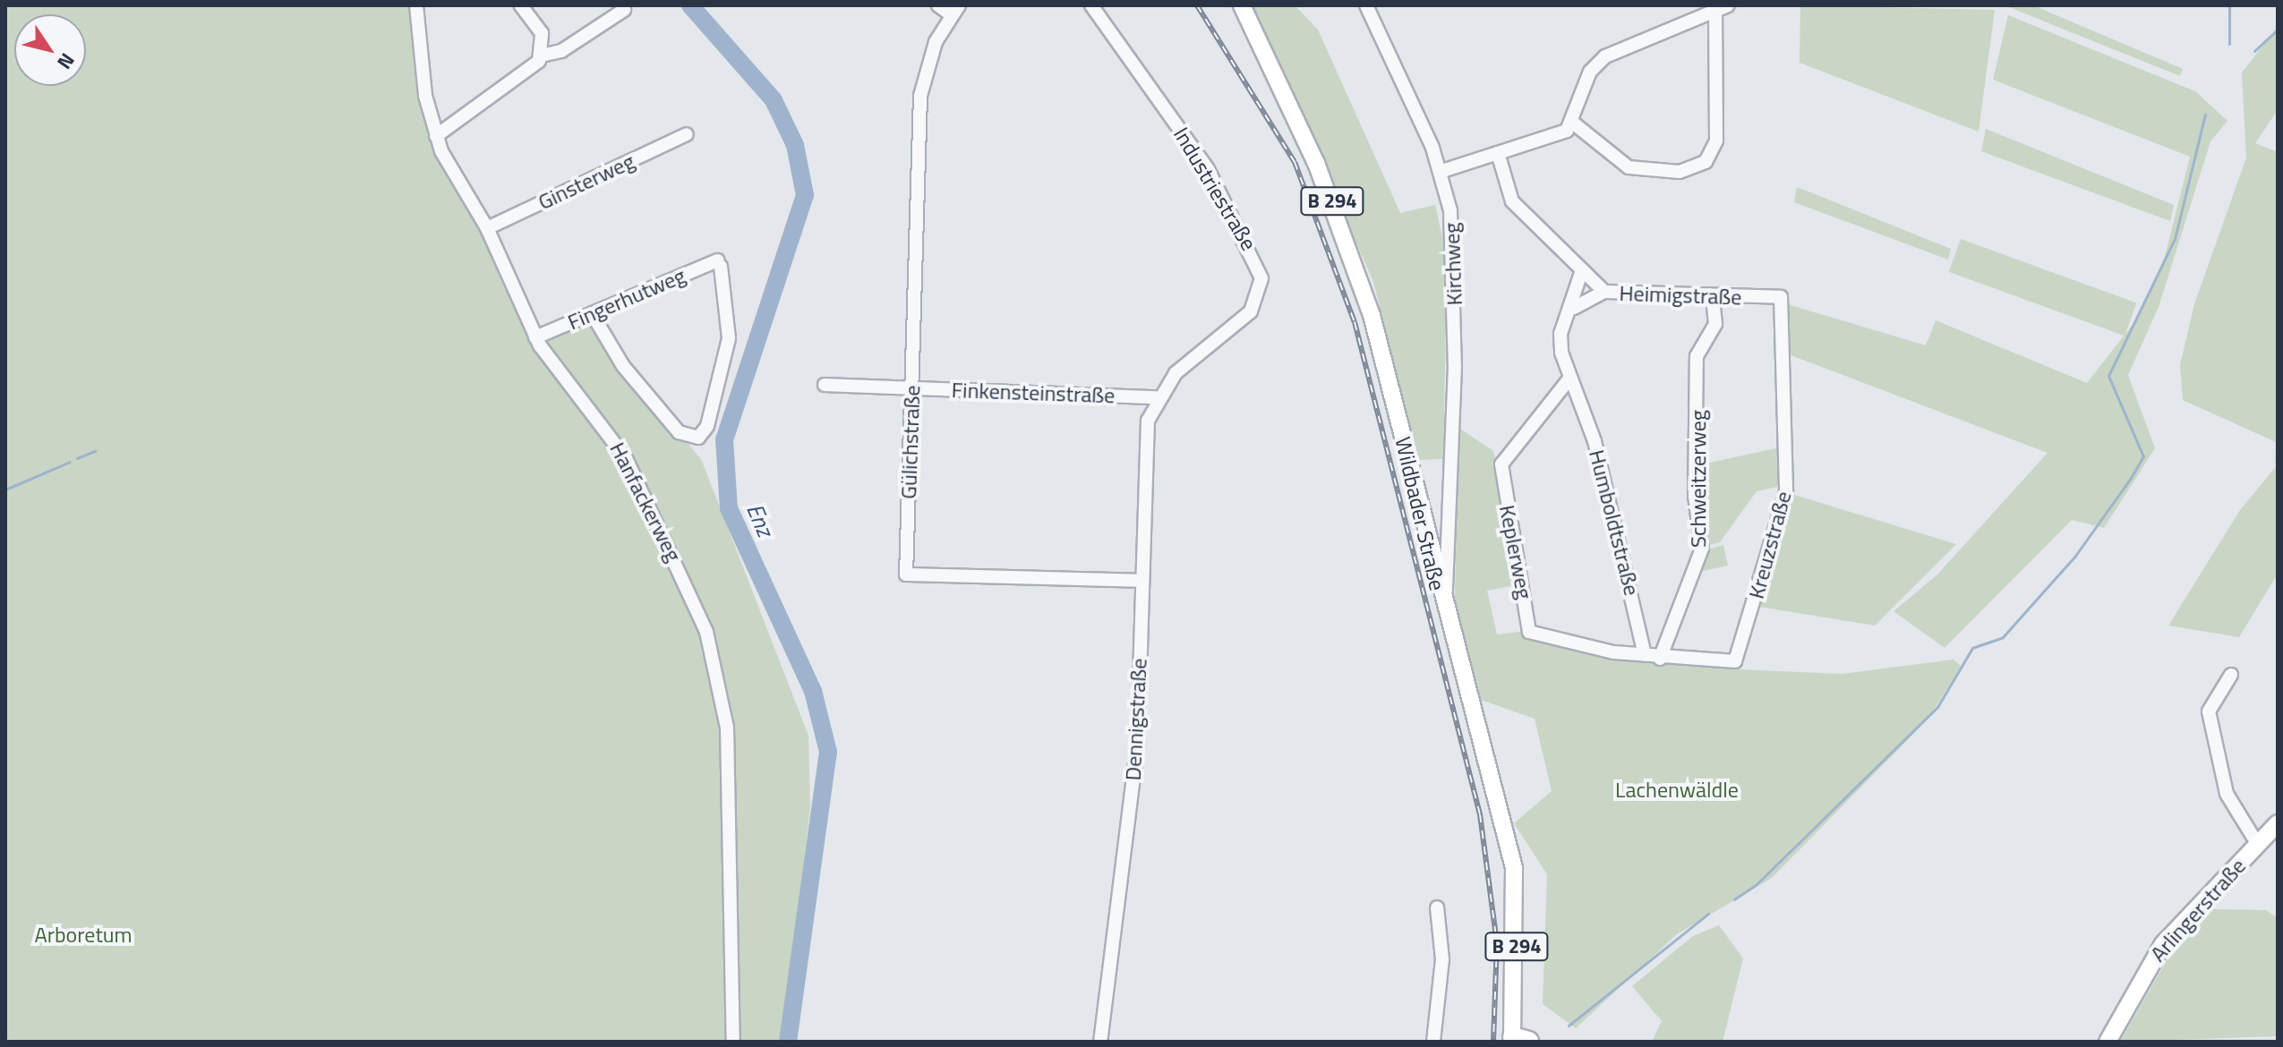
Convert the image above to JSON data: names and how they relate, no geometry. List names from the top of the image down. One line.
{"streets":{"main road":["B 294","Wildbader Straße","Arlingerstraße"],"street":["Ginsterweg","Industriestraße","Kirchweg","Heimigstraße","Fingerhutweg","Finkensteinstraße","Gülichstraße","Schweitzerweg","Hanfackerweg","Humboldtstraße","Kreuzstraße","Keplerweg","Dennigstraße"]},"crossings":[["Ginsterweg","Hanfackerweg"],["Industriestraße","Finkensteinstraße"],["Industriestraße","Dennigstraße"],["Kirchweg","Wildbader Straße"],["Heimigstraße","Schweitzerweg"],["Heimigstraße","Humboldtstraße"],["Heimigstraße","Kreuzstraße"],["Fingerhutweg","Hanfackerweg"],["Finkensteinstraße","Gülichstraße"],["Finkensteinstraße","Dennigstraße"],["Gülichstraße","Dennigstraße"],["Schweitzerweg","Kreuzstraße"],["Humboldtstraße","Keplerweg"]],"water":["Enz"],"parks":["Lachenwäldle","Arboretum"],"north":"bottom right"}
